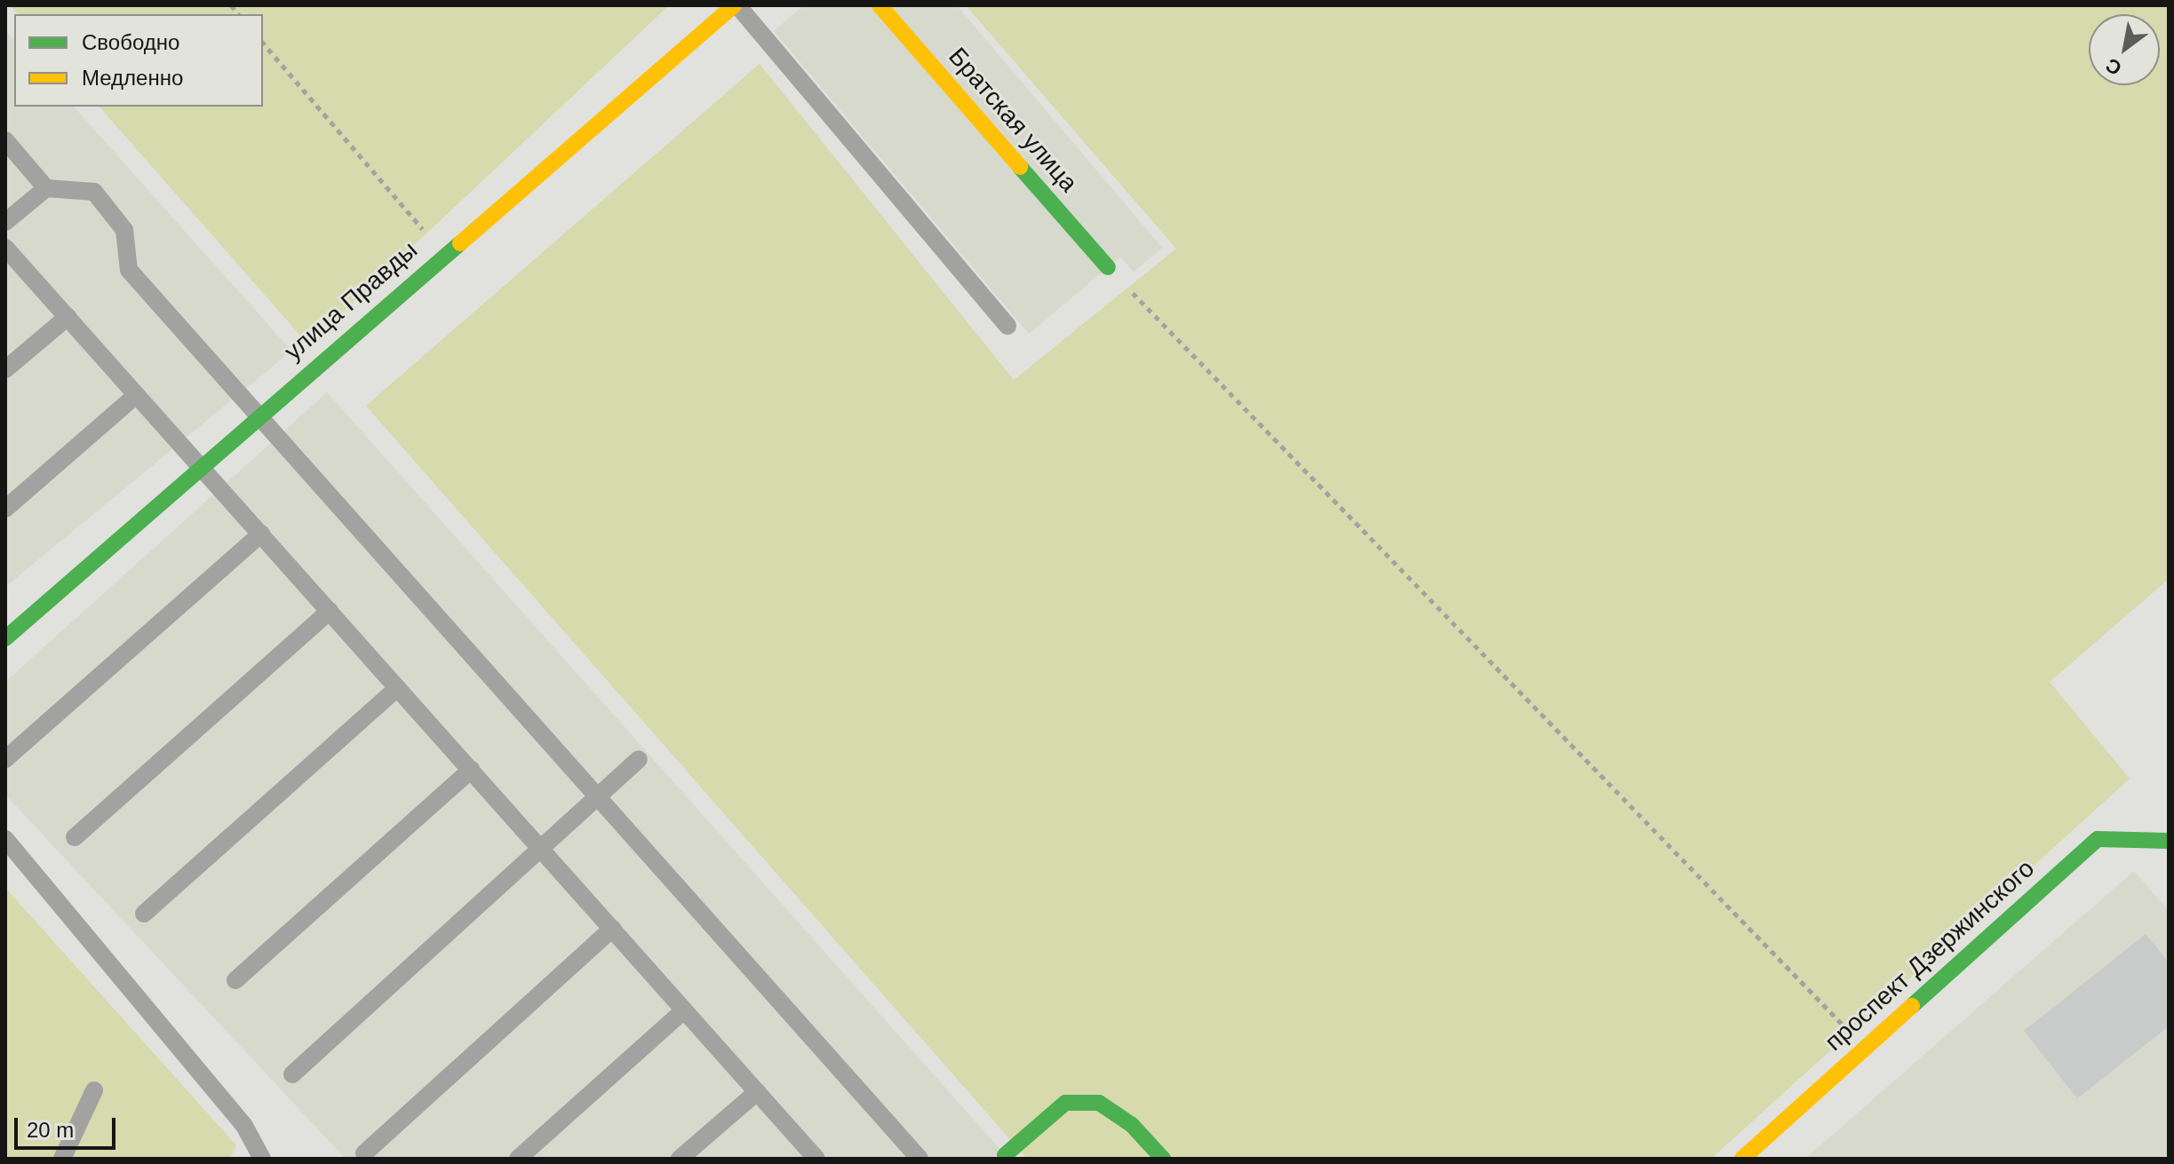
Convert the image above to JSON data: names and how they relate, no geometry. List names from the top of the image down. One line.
{"streets":{"street":["Братская улица","улица Правды","проспект Дзержинского"]},"legend":["Свободно","Медленно"],"scale_bar":"20 m","north":"bottom left"}
